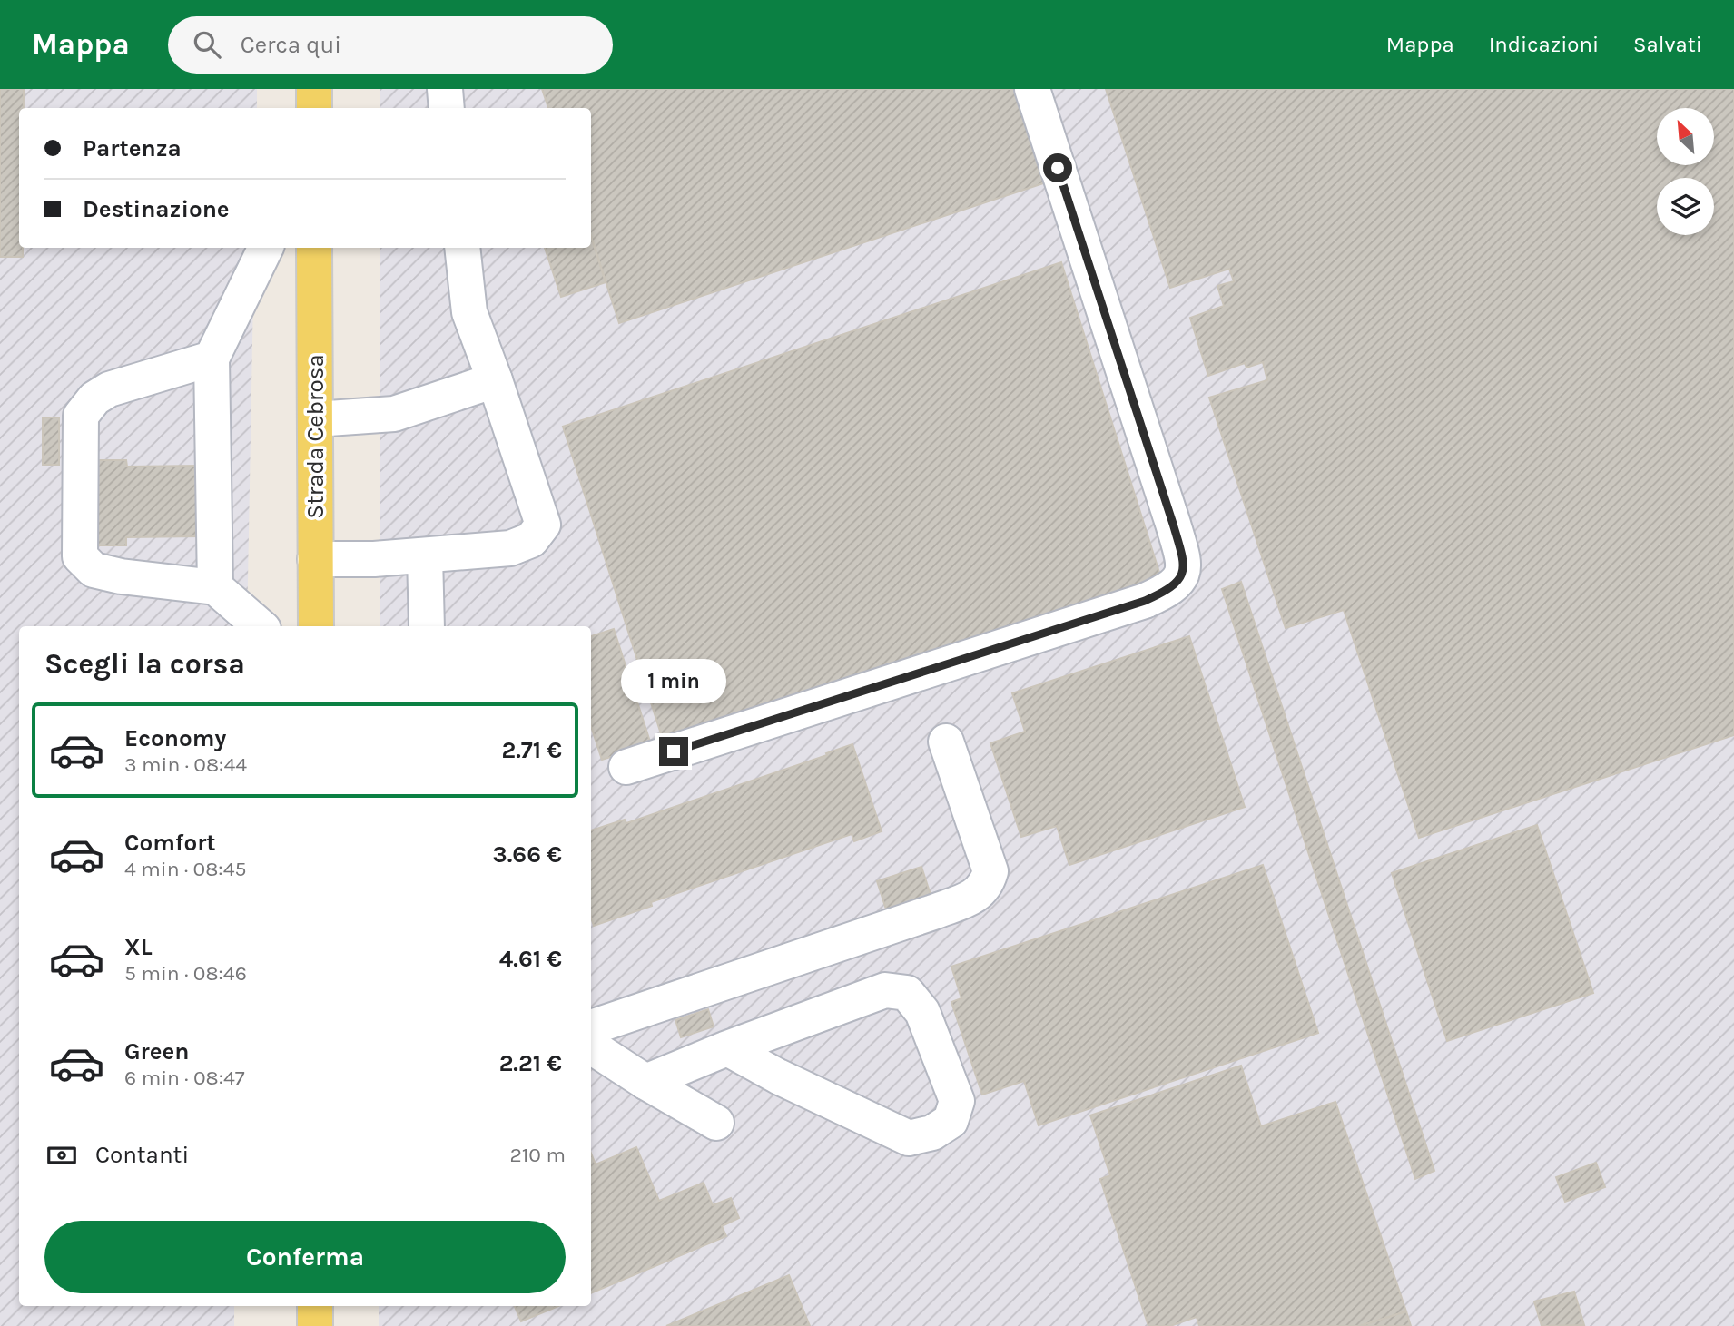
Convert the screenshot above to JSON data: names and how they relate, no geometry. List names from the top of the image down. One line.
{"streets":{"main road":["Strada Cebrosa"]},"north":"top left","page":{"header":"Mappa","search":"Cerca qui","nav":["Mappa","Indicazioni","Salvati"],"banner":["Partenza","Destinazione"],"heading":"Scegli la corsa","bubble":"1 min","list":[{"name":"Economy","note":"3 min · 08:44","value":"2.71 €"},{"name":"Comfort","note":"4 min · 08:45","value":"3.66 €"},{"name":"XL","note":"5 min · 08:46","value":"4.61 €"},{"name":"Green","note":"6 min · 08:47","value":"2.21 €"}],"pay":["Contanti","210 m"],"buttons":"Conferma"}}
